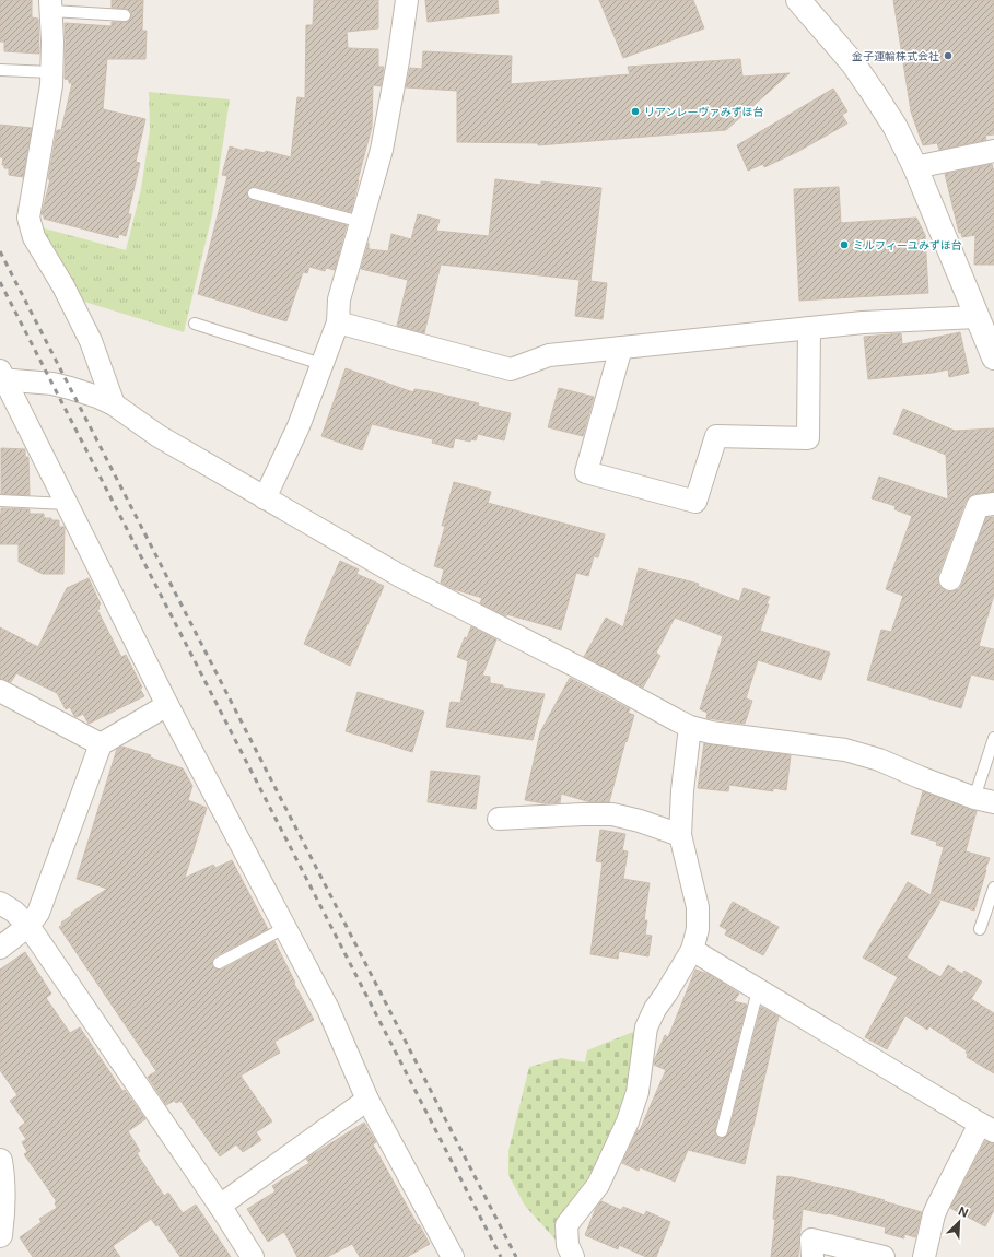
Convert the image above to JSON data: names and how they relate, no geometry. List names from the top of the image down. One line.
{"places":["金子運輸株式会社","リアンレーヴァみずほ台","ミルフィーユみずほ台"],"north":"top right"}
